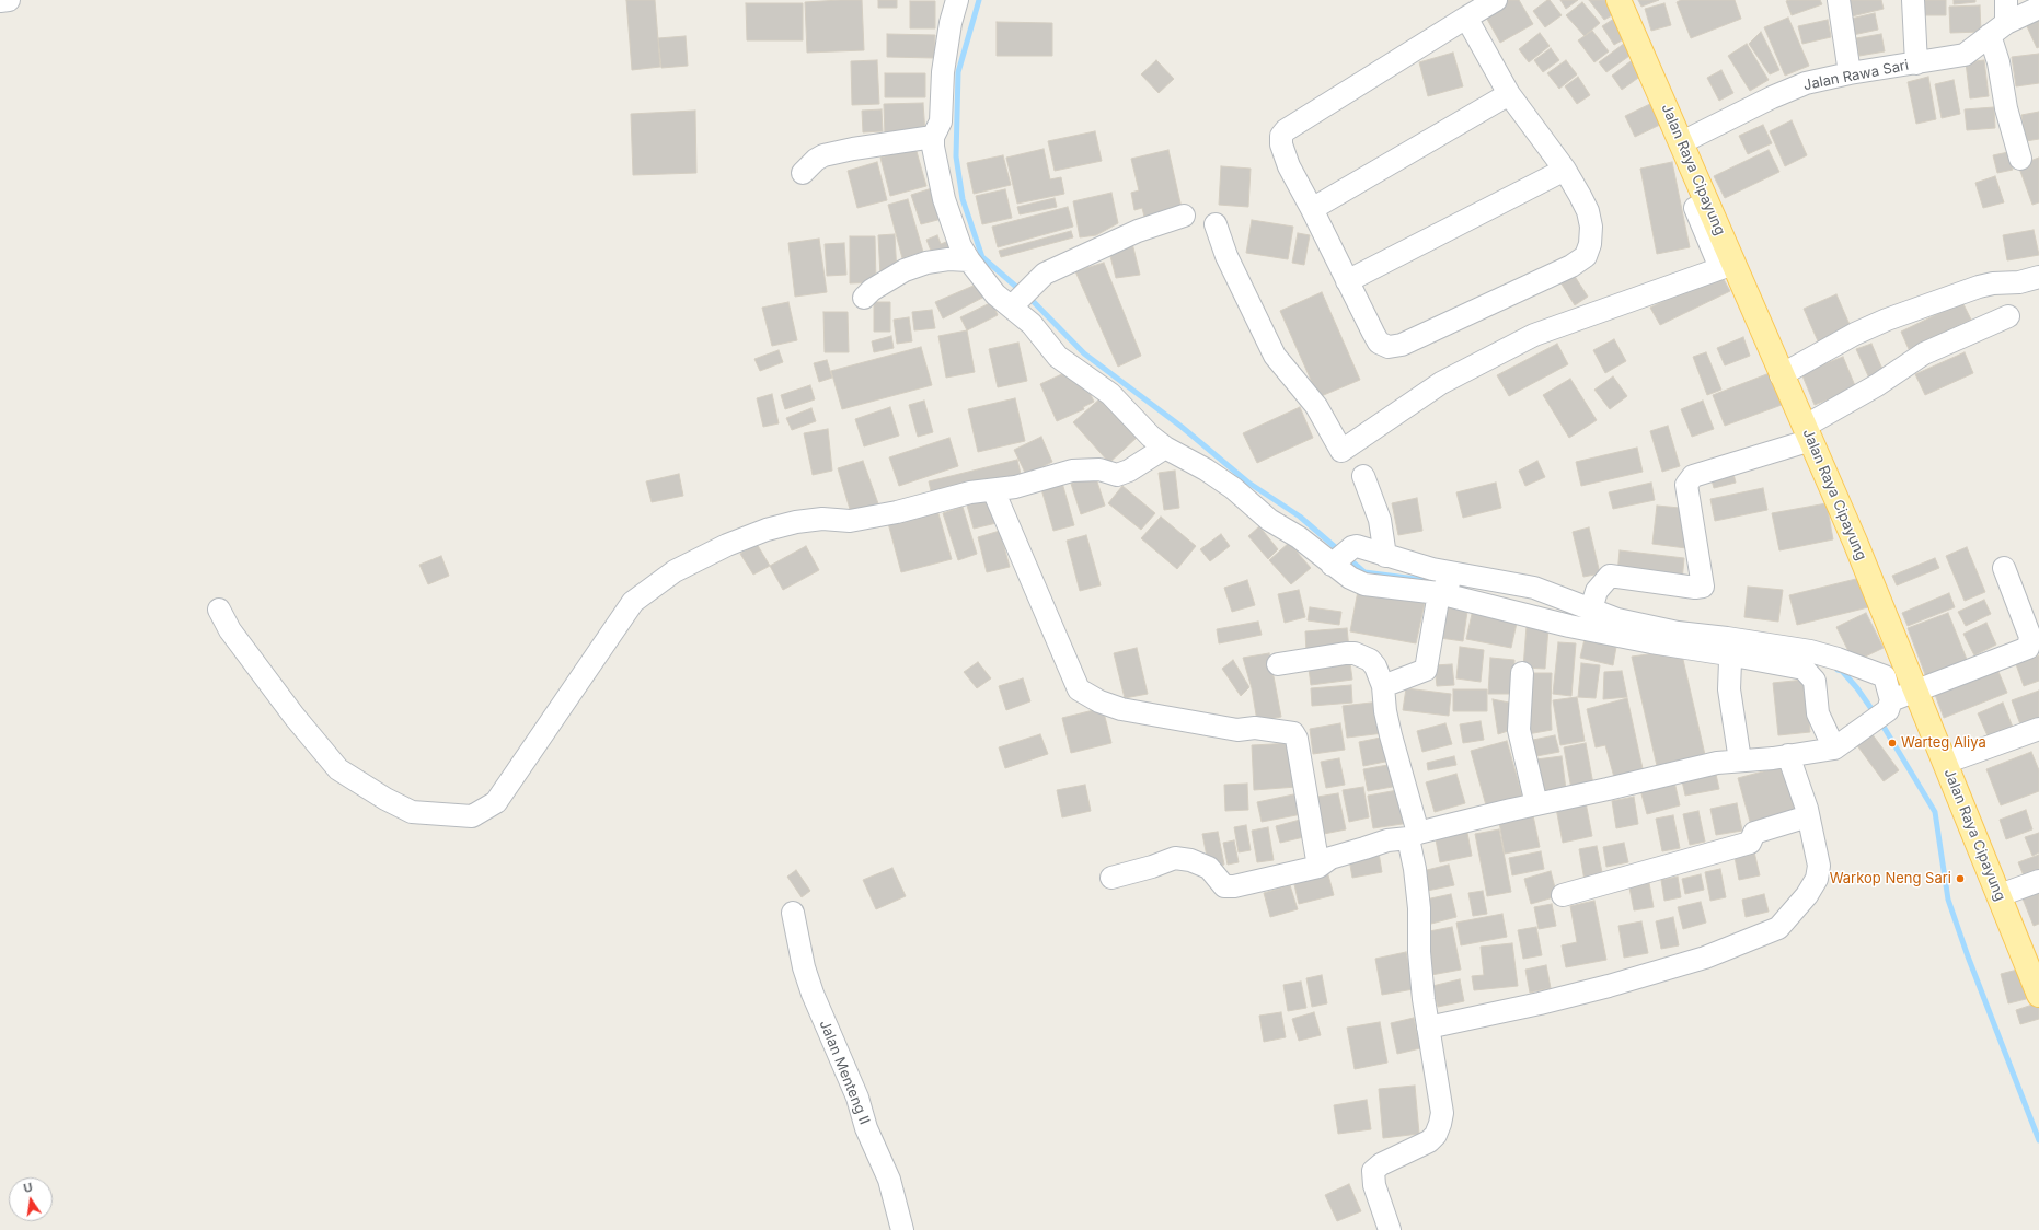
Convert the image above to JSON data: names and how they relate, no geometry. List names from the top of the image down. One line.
{"streets":{"main road":["Jalan Raya Cipayung"],"street":["Jalan Rawa Sari","Jalan Menteng II"]},"crossings":[["Jalan Rawa Sari","Jalan Raya Cipayung"]],"places":["Warteg Aliya","Warkop Neng Sari"],"north":"top"}
